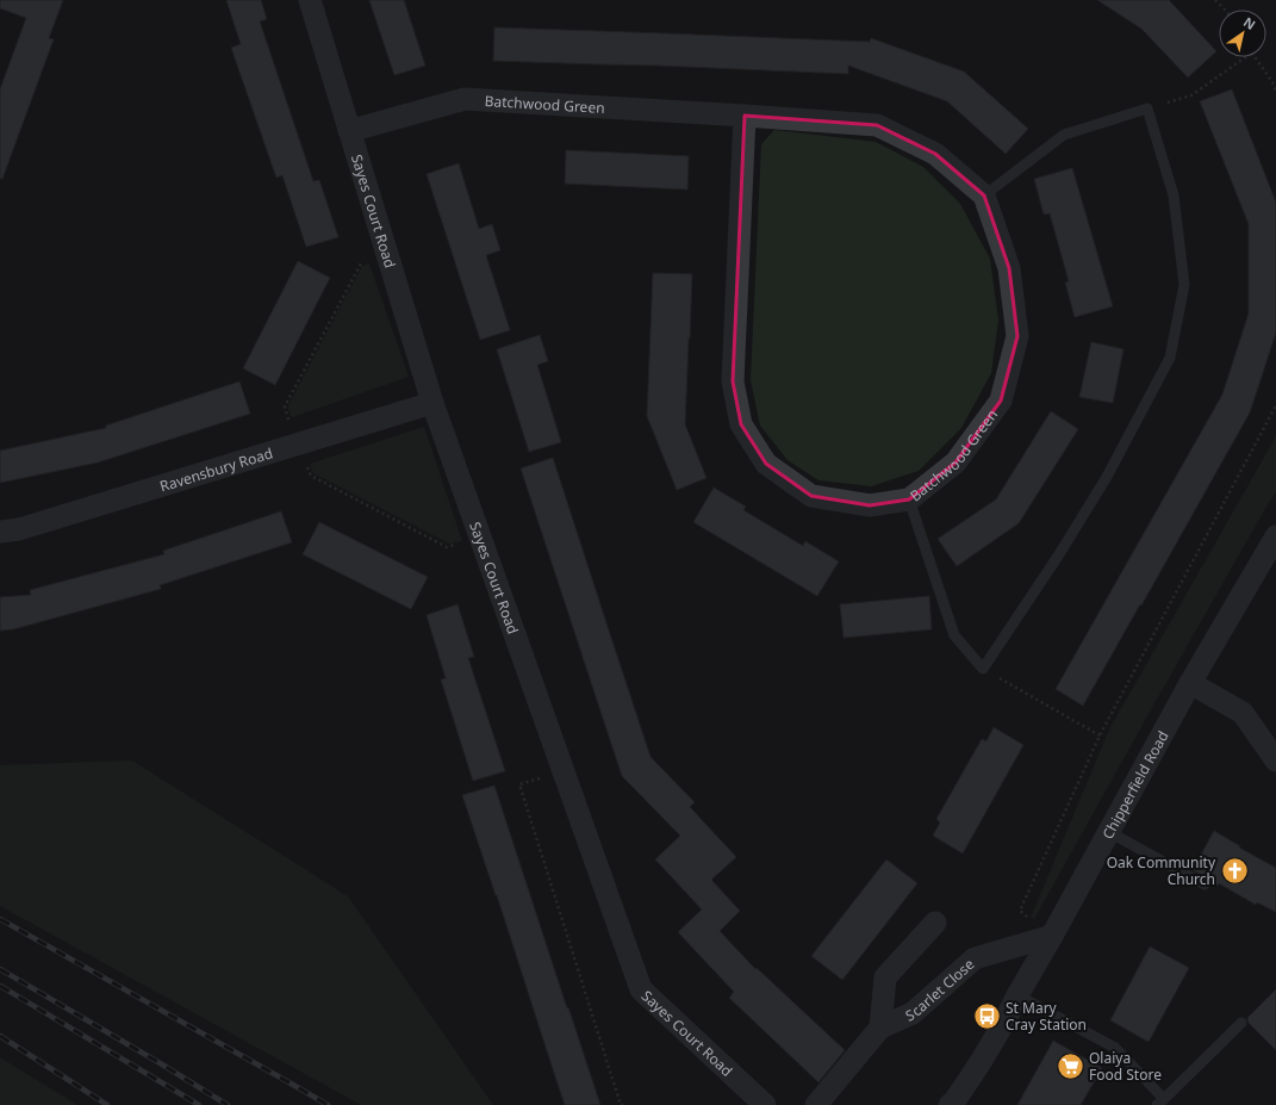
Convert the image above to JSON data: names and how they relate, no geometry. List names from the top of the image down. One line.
{"streets":{"street":["Batchwood Green","Sayes Court Road","Ravensbury Road","Chipperfield Road","Scarlet Close"]},"crossings":[["Batchwood Green","Sayes Court Road"],["Sayes Court Road","Ravensbury Road"],["Chipperfield Road","Scarlet Close"]],"places":{"church":["Oak Community Church"],"bus stop":["St Mary Cray Station"],"supermarket":["Olaiya Food Store"]},"north":"top right"}
